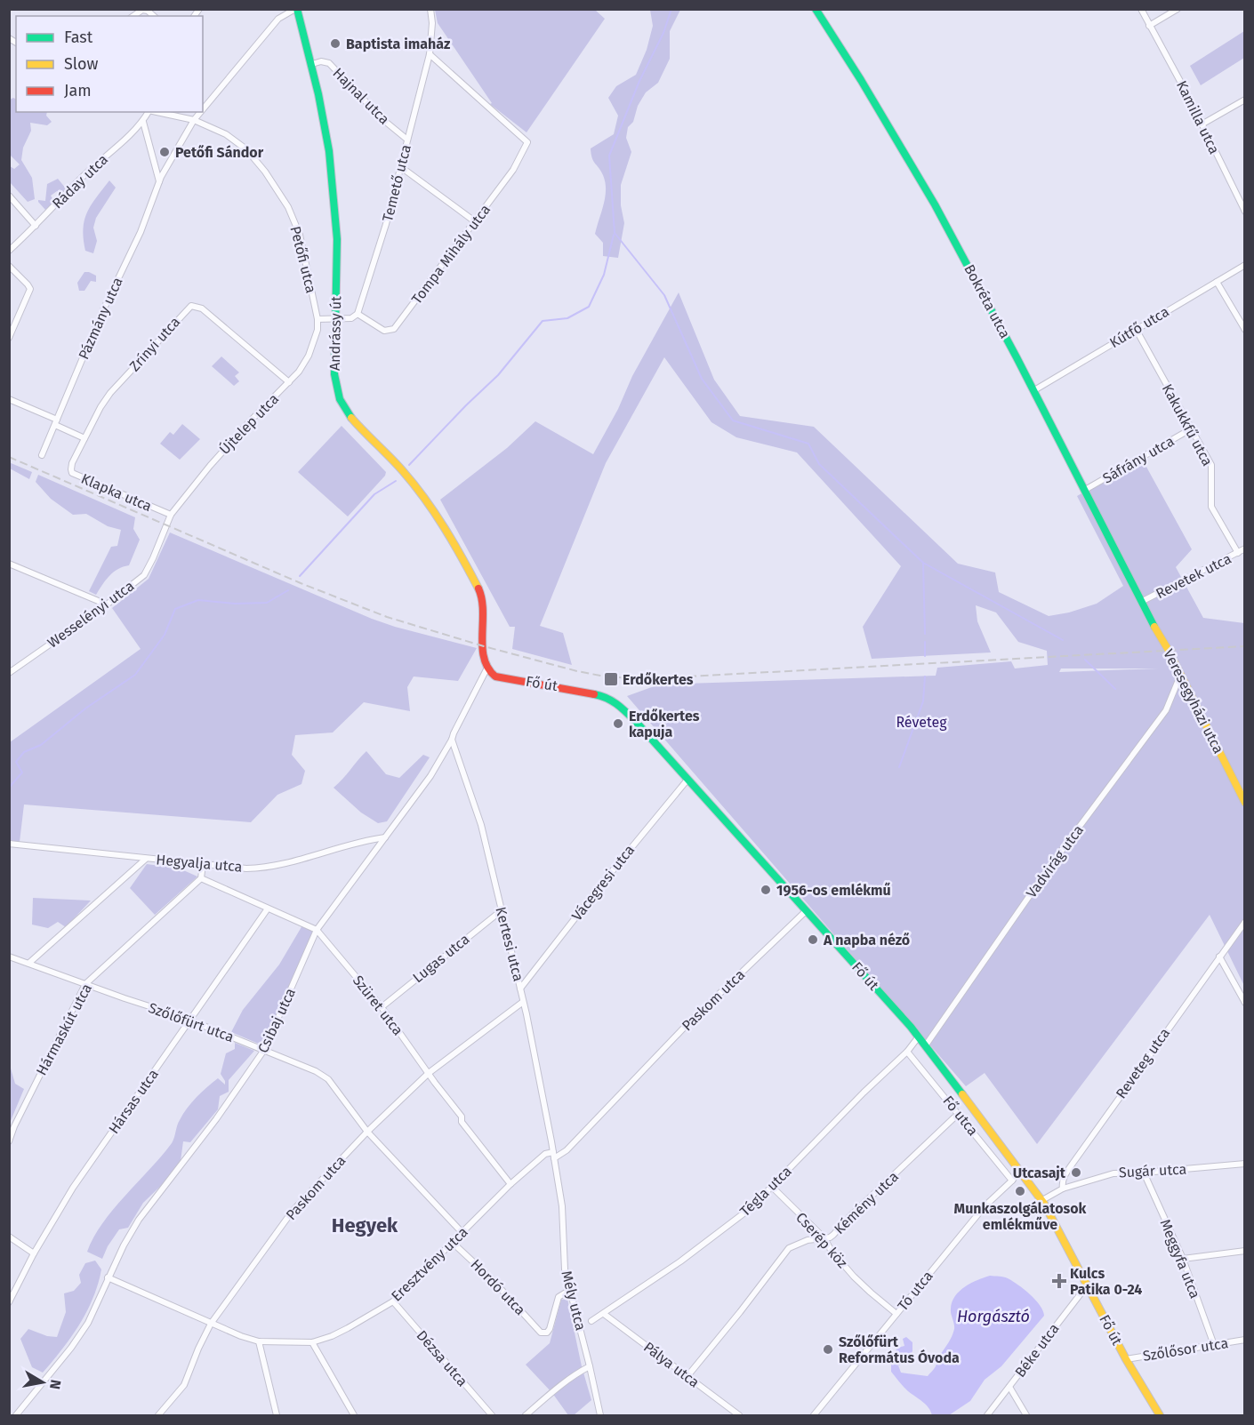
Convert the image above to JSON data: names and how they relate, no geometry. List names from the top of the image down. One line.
{"streets":{"main road":["Bokréta utca","Andrássy út","Fő út","Veresegyházi utca"],"street":["Hajnal utca","Kamilla utca","Ráday utca","Temető utca","Tompa Mihály utca","Petőfi utca","Pázmány utca","Kútfő utca","Zrínyi utca","Újtelep utca","Kakukkfű utca","Sáfrány utca","Klapka utca","Revetek utca","Wesselényi utca","Vadvirág utca","Hegyalja utca","Vácegresi utca","Kertesi utca","Lugas utca","Paskom utca","Szüret utca","Csibaj utca","Szőlőfürt utca","Hármaskút utca","Reveteg utca","Hársas utca","Fő utca","Sugár utca","Tégla utca","Kémény utca","Cserép köz","Meggyfa utca","Eresztvény utca","Hordó utca","Tó utca","Mély utca","Szőlősor utca","Béke utca","Dézsa utca","Pálya utca"]},"crossings":[["Hajnal utca","Temető utca"],["Hajnal utca","Andrássy út"],["Temető utca","Tompa Mihály utca"],["Petőfi utca","Pázmány utca"],["Petőfi utca","Újtelep utca"],["Bokréta utca","Kútfő utca"],["Bokréta utca","Sáfrány utca"],["Bokréta utca","Revetek utca"],["Bokréta utca","Veresegyházi utca"],["Kútfő utca","Kakukkfű utca"],["Andrássy út","Fő út"],["Andrássy út","Csibaj utca"],["Zrínyi utca","Újtelep utca"],["Zrínyi utca","Klapka utca"],["Újtelep utca","Klapka utca"],["Újtelep utca","Wesselényi utca"],["Kakukkfű utca","Sáfrány utca"],["Kakukkfű utca","Revetek utca"],["Klapka utca","Wesselényi utca"],["Revetek utca","Veresegyházi utca"],["Fő út","Vadvirág utca"],["Fő út","Vácegresi utca"],["Fő út","Paskom utca"],["Fő út","Csibaj utca"],["Fő út","Tégla utca"],["Fő út","Tó utca"],["Fő út","Szőlősor utca"],["Fő út","Béke utca"],["Veresegyházi utca","Vadvirág utca"],["Hegyalja utca","Csibaj utca"],["Vácegresi utca","Kertesi utca"],["Kertesi utca","Lugas utca"],["Kertesi utca","Paskom utca"],["Kertesi utca","Csibaj utca"],["Kertesi utca","Eresztvény utca"],["Kertesi utca","Mély utca"],["Lugas utca","Szüret utca"],["Paskom utca","Szüret utca"],["Paskom utca","Szőlőfürt utca"],["Paskom utca","Eresztvény utca"],["Paskom utca","Mély utca"],["Szüret utca","Csibaj utca"],["Szüret utca","Hármaskút utca"],["Szüret utca","Hársas utca"],["Szüret utca","Eresztvény utca"],["Csibaj utca","Szőlőfürt utca"],["Csibaj utca","Eresztvény utca"],["Szőlőfürt utca","Hármaskút utca"],["Szőlőfürt utca","Hársas utca"],["Szőlőfürt utca","Eresztvény utca"],["Reveteg utca","Sugár utca"],["Fő utca","Tégla utca"],["Fő utca","Kémény utca"],["Fő utca","Tó utca"],["Sugár utca","Meggyfa utca"],["Tégla utca","Cserép köz"],["Tégla utca","Pálya utca"],["Kémény utca","Cserép köz"],["Kémény utca","Pálya utca"],["Cserép köz","Tó utca"],["Meggyfa utca","Szőlősor utca"],["Eresztvény utca","Hordó utca"],["Eresztvény utca","Mély utca"],["Eresztvény utca","Dézsa utca"],["Hordó utca","Mély utca"]],"districts":["Hegyek"],"water":["Horgásztó"],"parks":["Réveteg"],"places":{"other":["Baptista imaház","Petőfi Sándor","Erdőkertes kapuja","1956-os emlékmű","A napba néző","Utcasajt","Munkaszolgálatosok emlékműve","Szőlőfürt Református Óvoda"],"transit":["Erdőkertes"],"health":["Kulcs Patika 0-24"]},"legend":["Fast","Slow","Jam"],"north":"right"}
